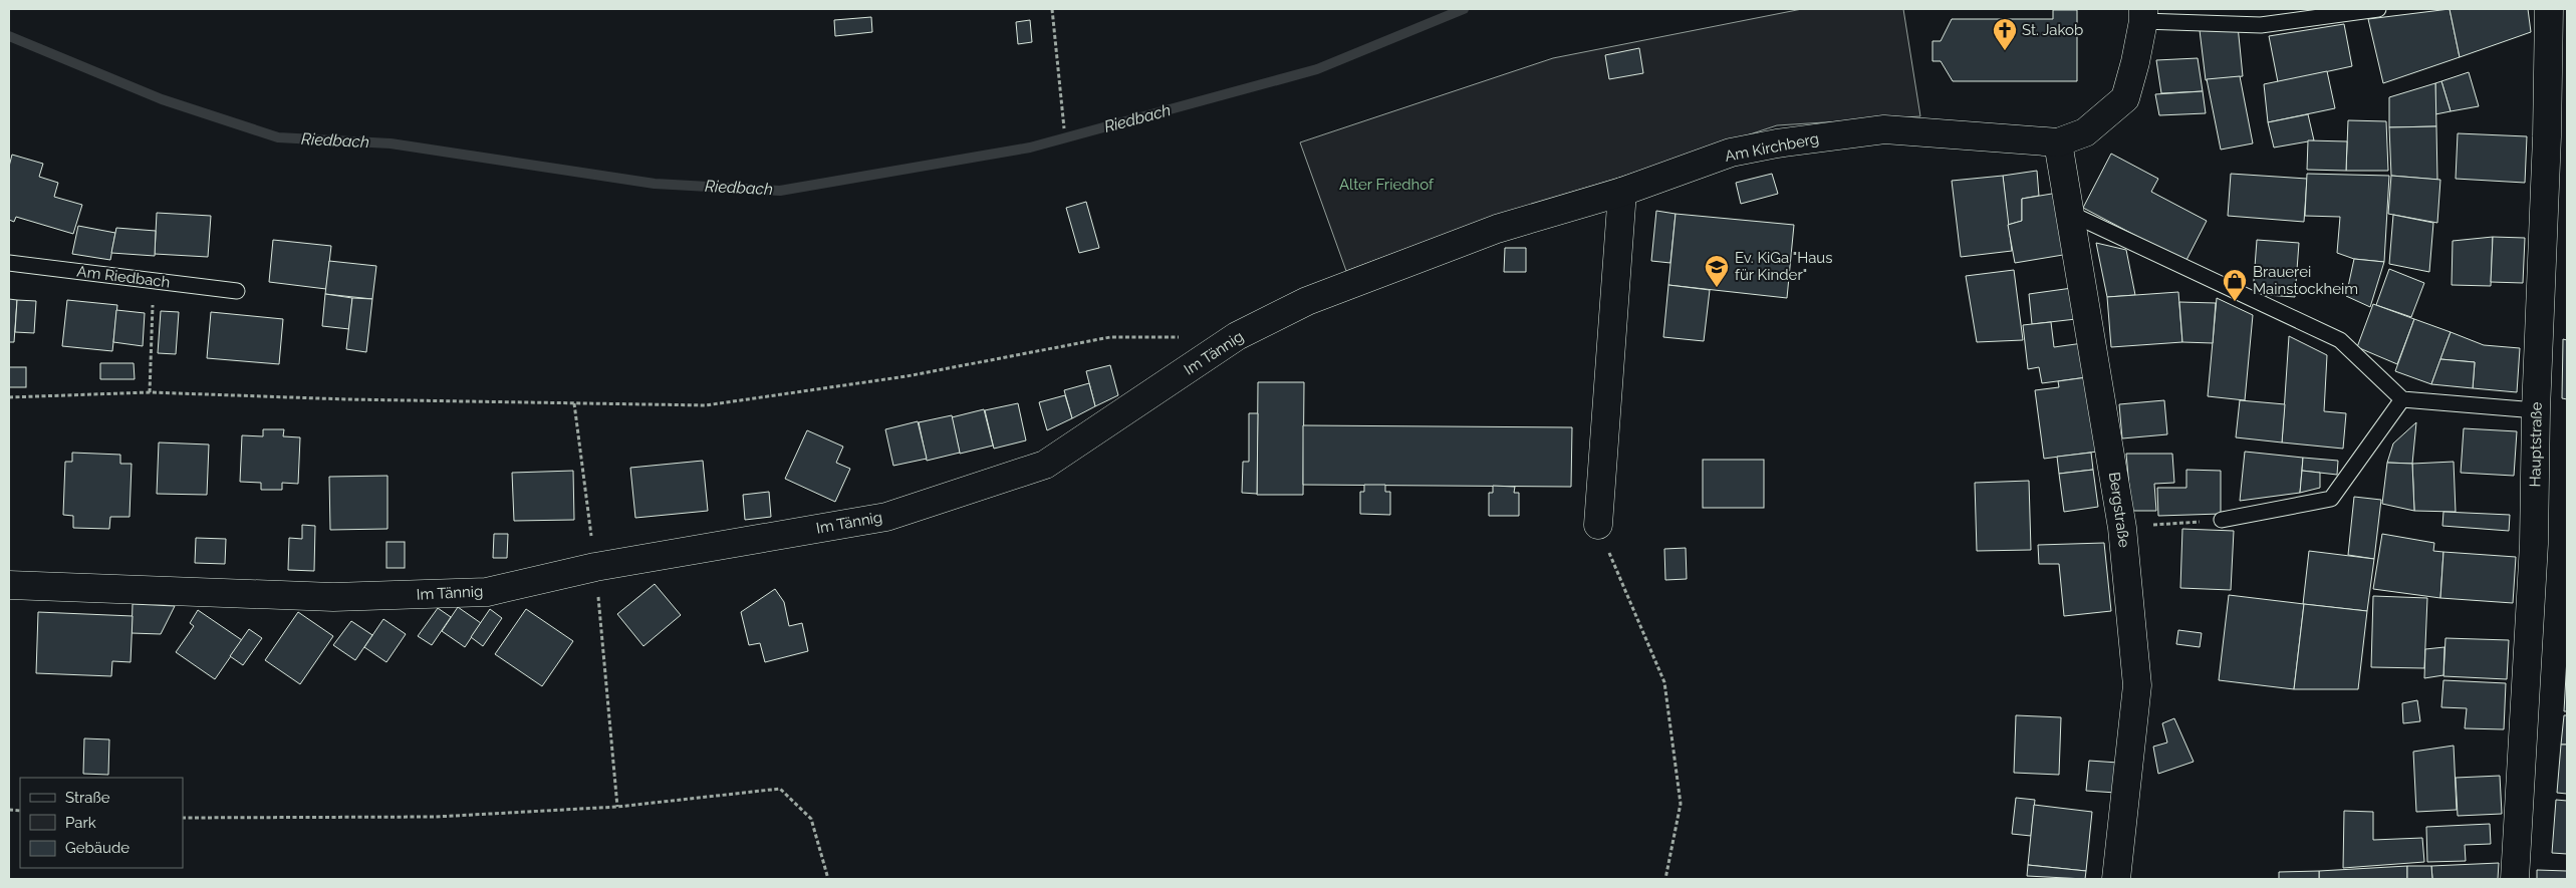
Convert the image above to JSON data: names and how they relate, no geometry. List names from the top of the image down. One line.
{"streets":{"street":["Am Kirchberg","Im Tännig","Hauptstraße","Bergstraße"],"lane":["Am Riedbach"]},"crossings":[["Am Kirchberg","Im Tännig"],["Am Kirchberg","Bergstraße"]],"water":["Riedbach"],"parks":["Alter Friedhof"],"places":{"church":["St. Jakob"],"school or university":["Ev. KiGa \"Haus für Kinder\""],"shop":["Brauerei Mainstockheim"]},"legend":["Straße","Park","Gebäude"]}
